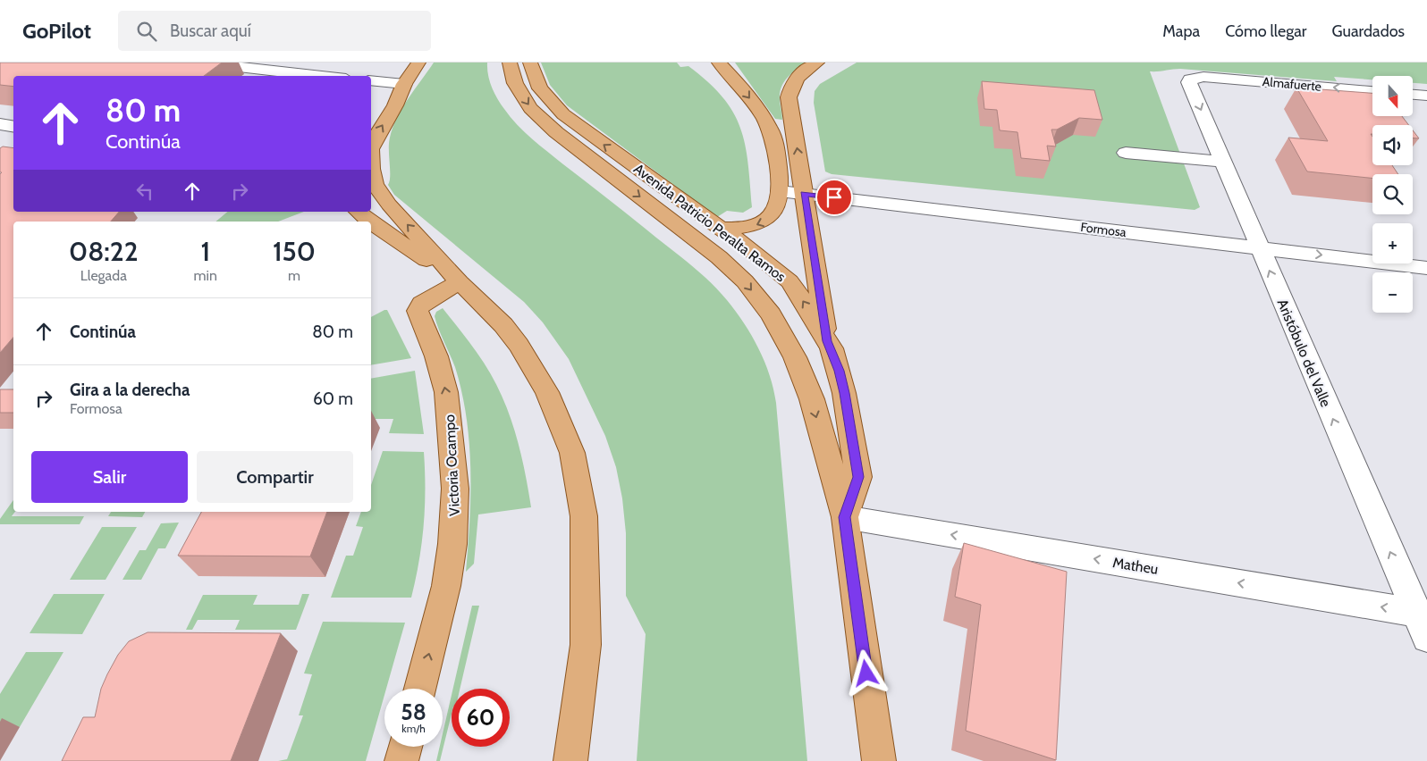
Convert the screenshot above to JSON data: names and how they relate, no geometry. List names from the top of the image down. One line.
{"streets":{"main road":["Avenida Patricio Peralta Ramos","Victoria Ocampo"],"street":["Almafuerte","Formosa","Aristóbulo del Valle","Matheu"]},"crossings":[["Almafuerte","Aristóbulo del Valle"],["Avenida Patricio Peralta Ramos","Matheu"],["Formosa","Aristóbulo del Valle"],["Aristóbulo del Valle","Matheu"]],"one_way":["Almafuerte","Matheu"],"north":"bottom","page":{"header":"GoPilot","search":"Buscar aquí","nav":["Mapa","Cómo llegar","Guardados"],"map_buttons":["+","−"],"turn":["80 m","Continúa"],"eta":["08:22","Llegada","1","min","150","m"],"list":[{"name":"Continúa","value":"80 m"},{"name":"Gira a la derecha","note":"Formosa","value":"60 m"}],"buttons":["Salir","Compartir"],"speed":"58 km/h","limit":"60"}}
